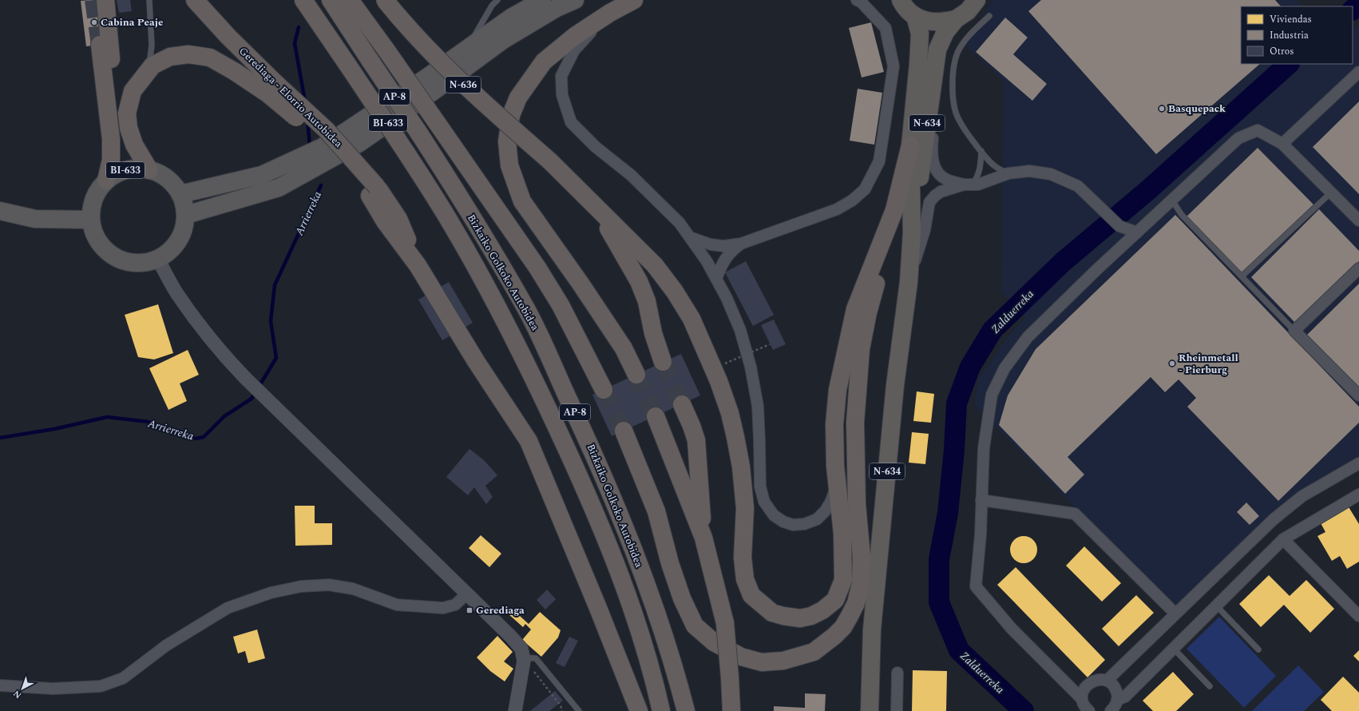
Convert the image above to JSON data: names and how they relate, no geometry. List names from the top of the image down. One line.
{"streets":{"highway":["N-636","AP-8","Gerediaga - Elorrio Autobidea","N-634","Bizkaiko Golkoko Autobidea"],"main road":["BI-633"]},"water":["Arrierreka","Zalduerreka"],"places":{"other":["Cabina Peaje","Basquepack","Rheinmetall - Pierburg"],"transit":["Gerediaga"]},"legend":["Viviendas","Industria","Otros"],"north":"bottom left"}
